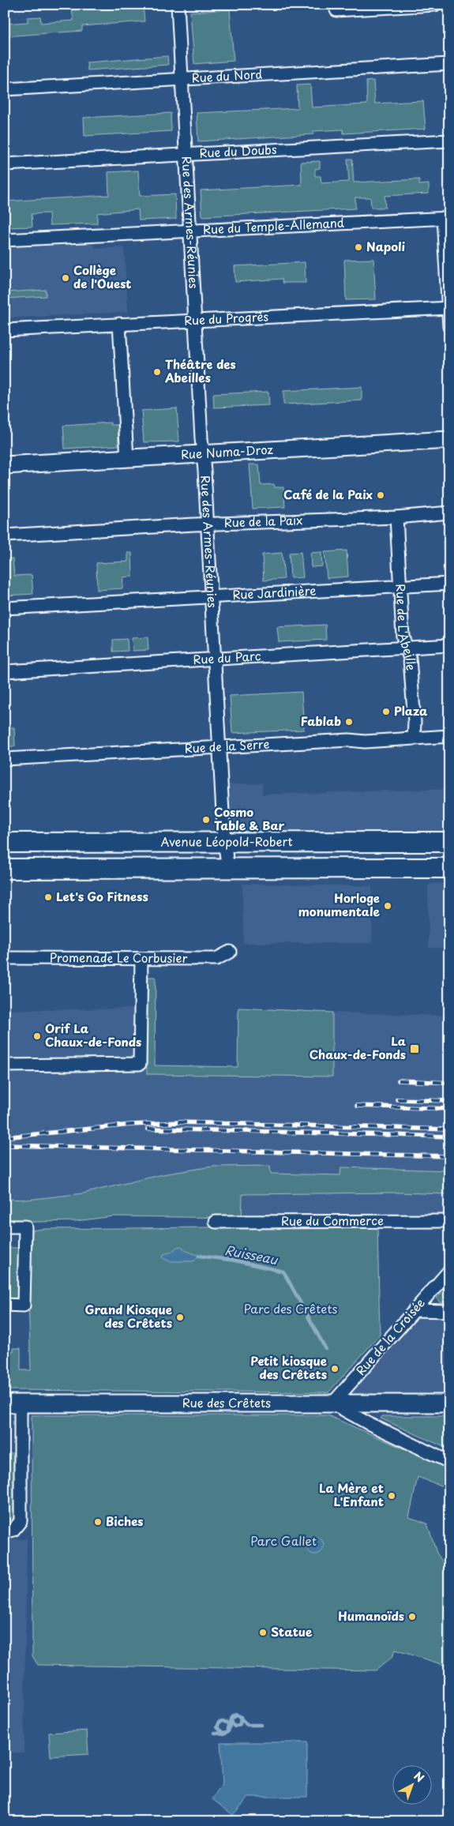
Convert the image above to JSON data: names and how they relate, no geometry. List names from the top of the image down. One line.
{"streets":{"main road":["Rue Numa-Droz","Avenue Léopold-Robert","Rue des Crêtets"],"street":["Rue du Nord","Rue du Doubs","Rue des Armes-Réunies","Rue du Temple-Allemand","Rue du Progrès","Rue de la Paix","Rue Jardinière","Rue de L'Abeille","Rue du Parc","Rue de la Serre","Promenade Le Corbusier","Rue du Commerce","Rue de la Croisée"]},"crossings":[["Rue du Nord","Rue des Armes-Réunies"],["Rue du Doubs","Rue des Armes-Réunies"],["Rue des Armes-Réunies","Rue du Temple-Allemand"],["Rue des Armes-Réunies","Rue du Progrès"],["Rue des Armes-Réunies","Rue Numa-Droz"],["Rue des Armes-Réunies","Rue de la Paix"],["Rue des Armes-Réunies","Rue Jardinière"],["Rue des Armes-Réunies","Rue du Parc"],["Rue des Armes-Réunies","Rue de la Serre"],["Rue des Armes-Réunies","Avenue Léopold-Robert"],["Rue de la Paix","Rue de L'Abeille"],["Rue Jardinière","Rue de L'Abeille"],["Rue de L'Abeille","Rue du Parc"],["Rue de L'Abeille","Rue de la Serre"],["Rue de la Croisée","Rue des Crêtets"]],"water":["Ruisseau"],"parks":["Parc des Crêtets","Parc Gallet"],"places":{"other":["Napoli","Collège de l'Ouest","Théâtre des Abeilles","Café de la Paix","Plaza","Fablab","Cosmo Table & Bar","Let's Go Fitness","Horloge monumentale","Orif La Chaux-de-Fonds","Grand Kiosque des Crêtets","Petit kiosque des Crêtets","La Mère et L'Enfant","Biches","Humanoïds","Statue"],"transit":["La Chaux-de-Fonds"]},"north":"top right"}
